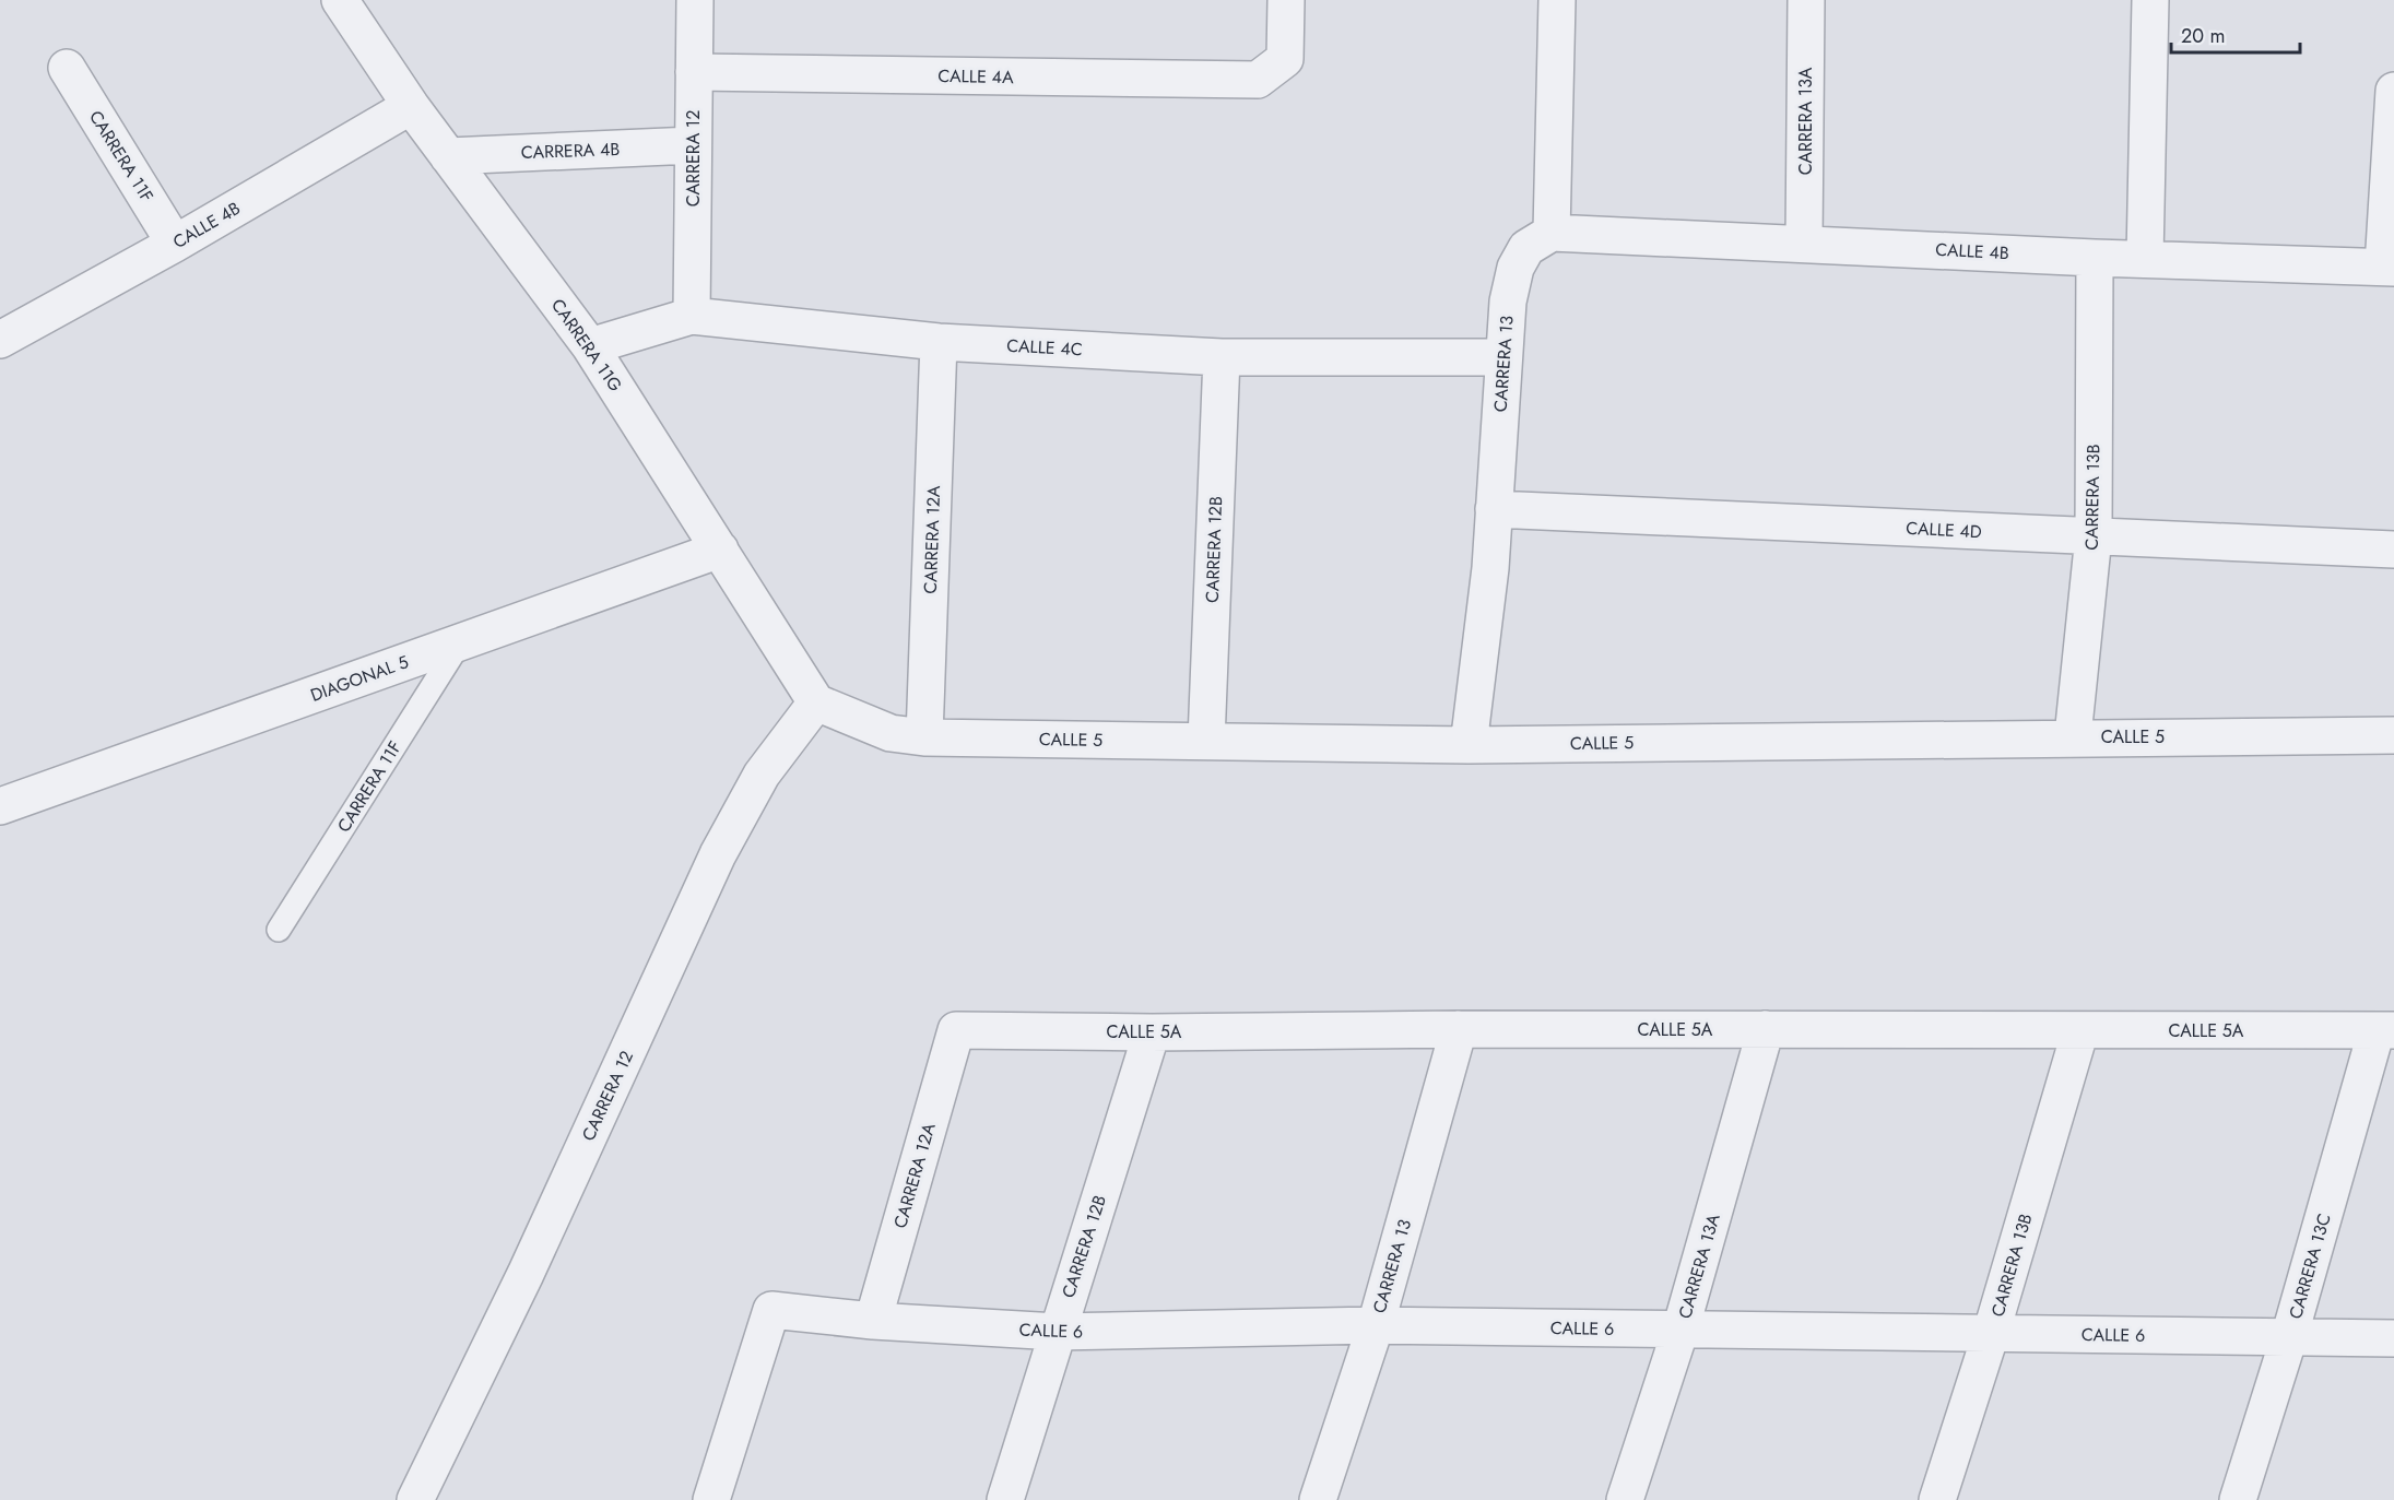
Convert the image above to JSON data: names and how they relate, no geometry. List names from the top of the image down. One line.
{"streets":{"street":["CALLE 4A","CARRERA 13A","CARRERA 4B","CARRERA 11F","CARRERA 12","CALLE 4B","CARRERA 11G","CALLE 4C","CARRERA 13","CARRERA 13B","CALLE 4D","CARRERA 12A","CARRERA 12B","DIAGONAL 5","CALLE 5","CALLE 5A","CARRERA 13C","CALLE 6"]},"crossings":[["CALLE 4A","CARRERA 12"],["CARRERA 13A","CALLE 4B"],["CARRERA 13A","CALLE 5A"],["CARRERA 13A","CALLE 6"],["CARRERA 4B","CARRERA 12"],["CARRERA 4B","CARRERA 11G"],["CARRERA 11F","CALLE 4B"],["CARRERA 11F","DIAGONAL 5"],["CARRERA 12","CARRERA 11G"],["CARRERA 12","CALLE 4C"],["CARRERA 12","CALLE 5"],["CALLE 4B","CARRERA 11G"],["CALLE 4B","CARRERA 13"],["CALLE 4B","CARRERA 13B"],["CARRERA 11G","CALLE 4C"],["CARRERA 11G","DIAGONAL 5"],["CARRERA 11G","CALLE 5"],["CALLE 4C","CARRERA 13"],["CALLE 4C","CARRERA 12A"],["CALLE 4C","CARRERA 12B"],["CARRERA 13","CALLE 4D"],["CARRERA 13","CALLE 5"],["CARRERA 13","CALLE 5A"],["CARRERA 13","CALLE 6"],["CARRERA 13B","CALLE 4D"],["CARRERA 13B","CALLE 5"],["CARRERA 13B","CALLE 5A"],["CARRERA 13B","CALLE 6"],["CARRERA 12A","CALLE 5"],["CARRERA 12A","CALLE 5A"],["CARRERA 12A","CALLE 6"],["CARRERA 12B","CALLE 5"],["CARRERA 12B","CALLE 5A"],["CARRERA 12B","CALLE 6"],["CALLE 5A","CARRERA 13C"],["CARRERA 13C","CALLE 6"]],"scale_bar":"20 m"}
